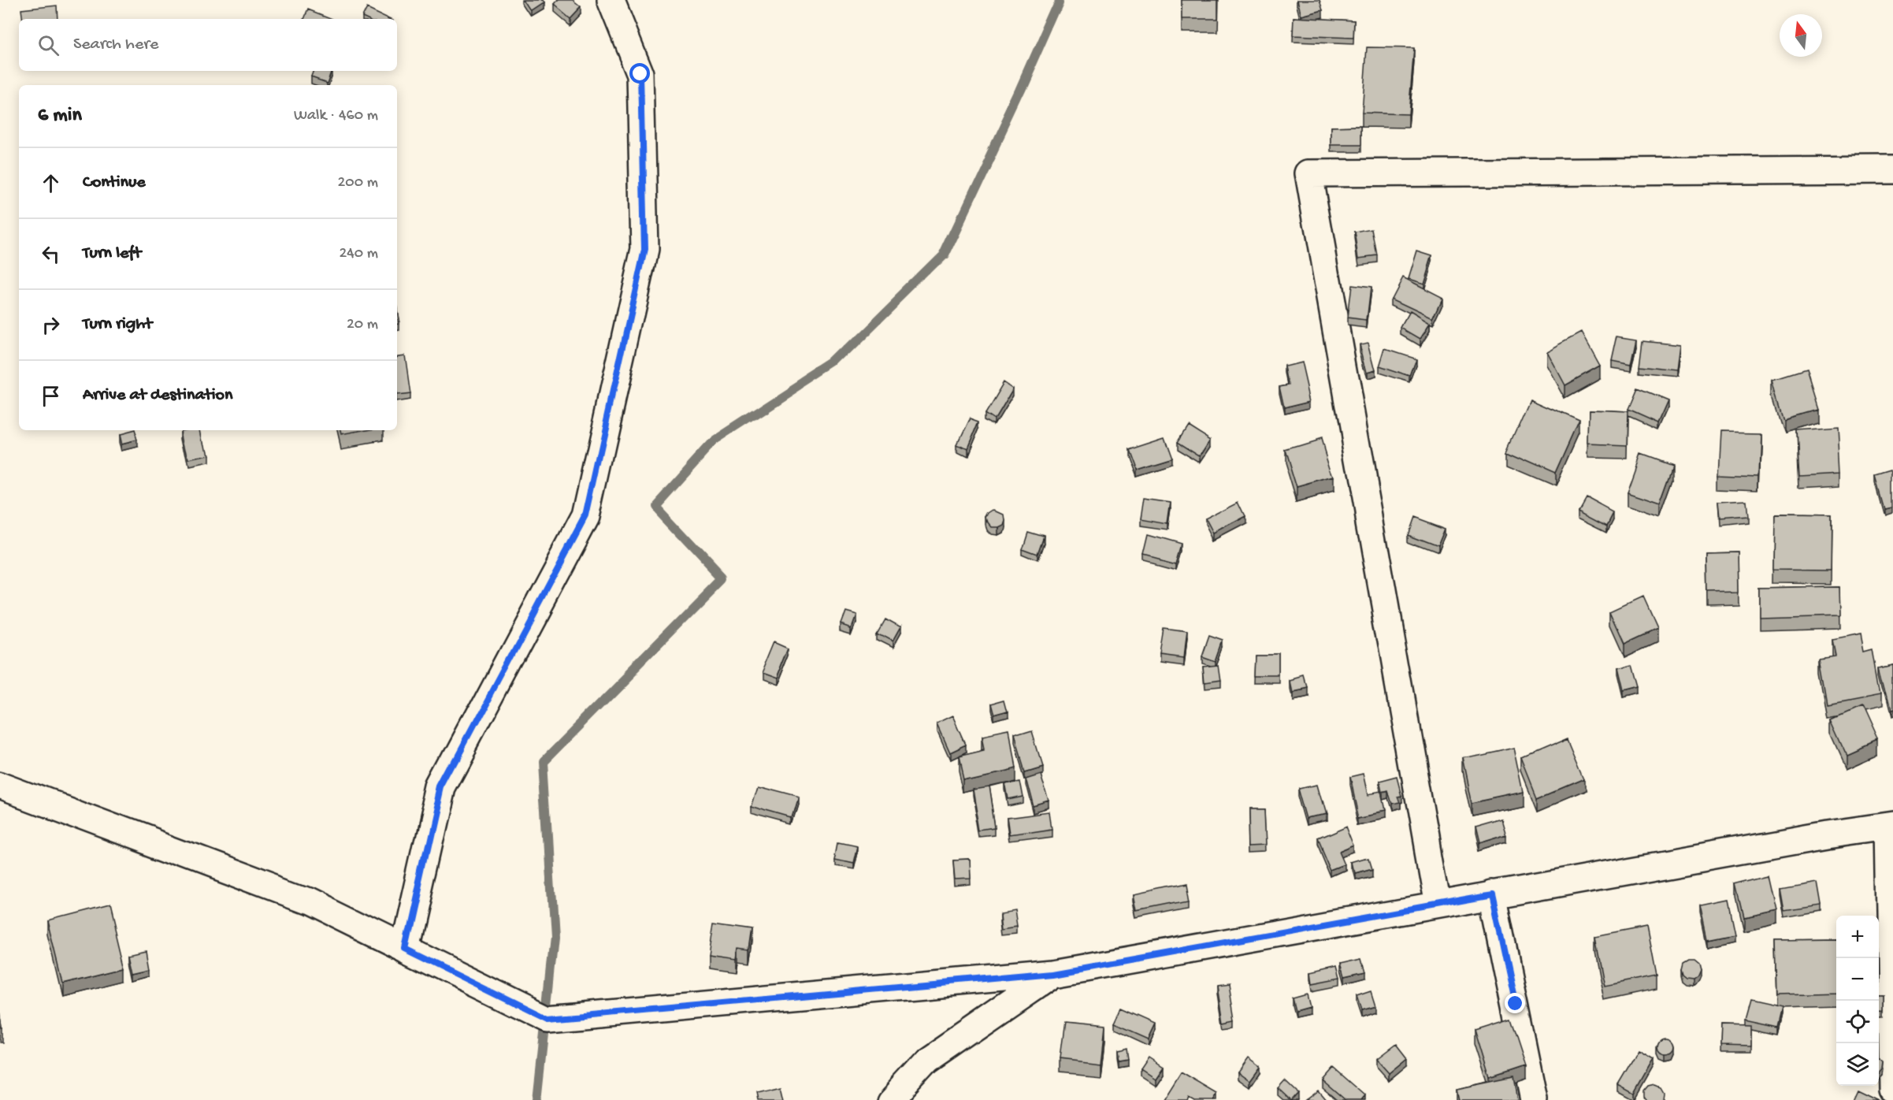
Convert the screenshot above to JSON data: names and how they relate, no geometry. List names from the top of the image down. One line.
{"north":"top","page":{"search":"Search here","heading":["6 min","Walk · 460 m"],"list":[["Continue","200 m"],["Turn left","240 m"],["Turn right","20 m"],"Arrive at destination"],"map_buttons":["+","−"]}}
